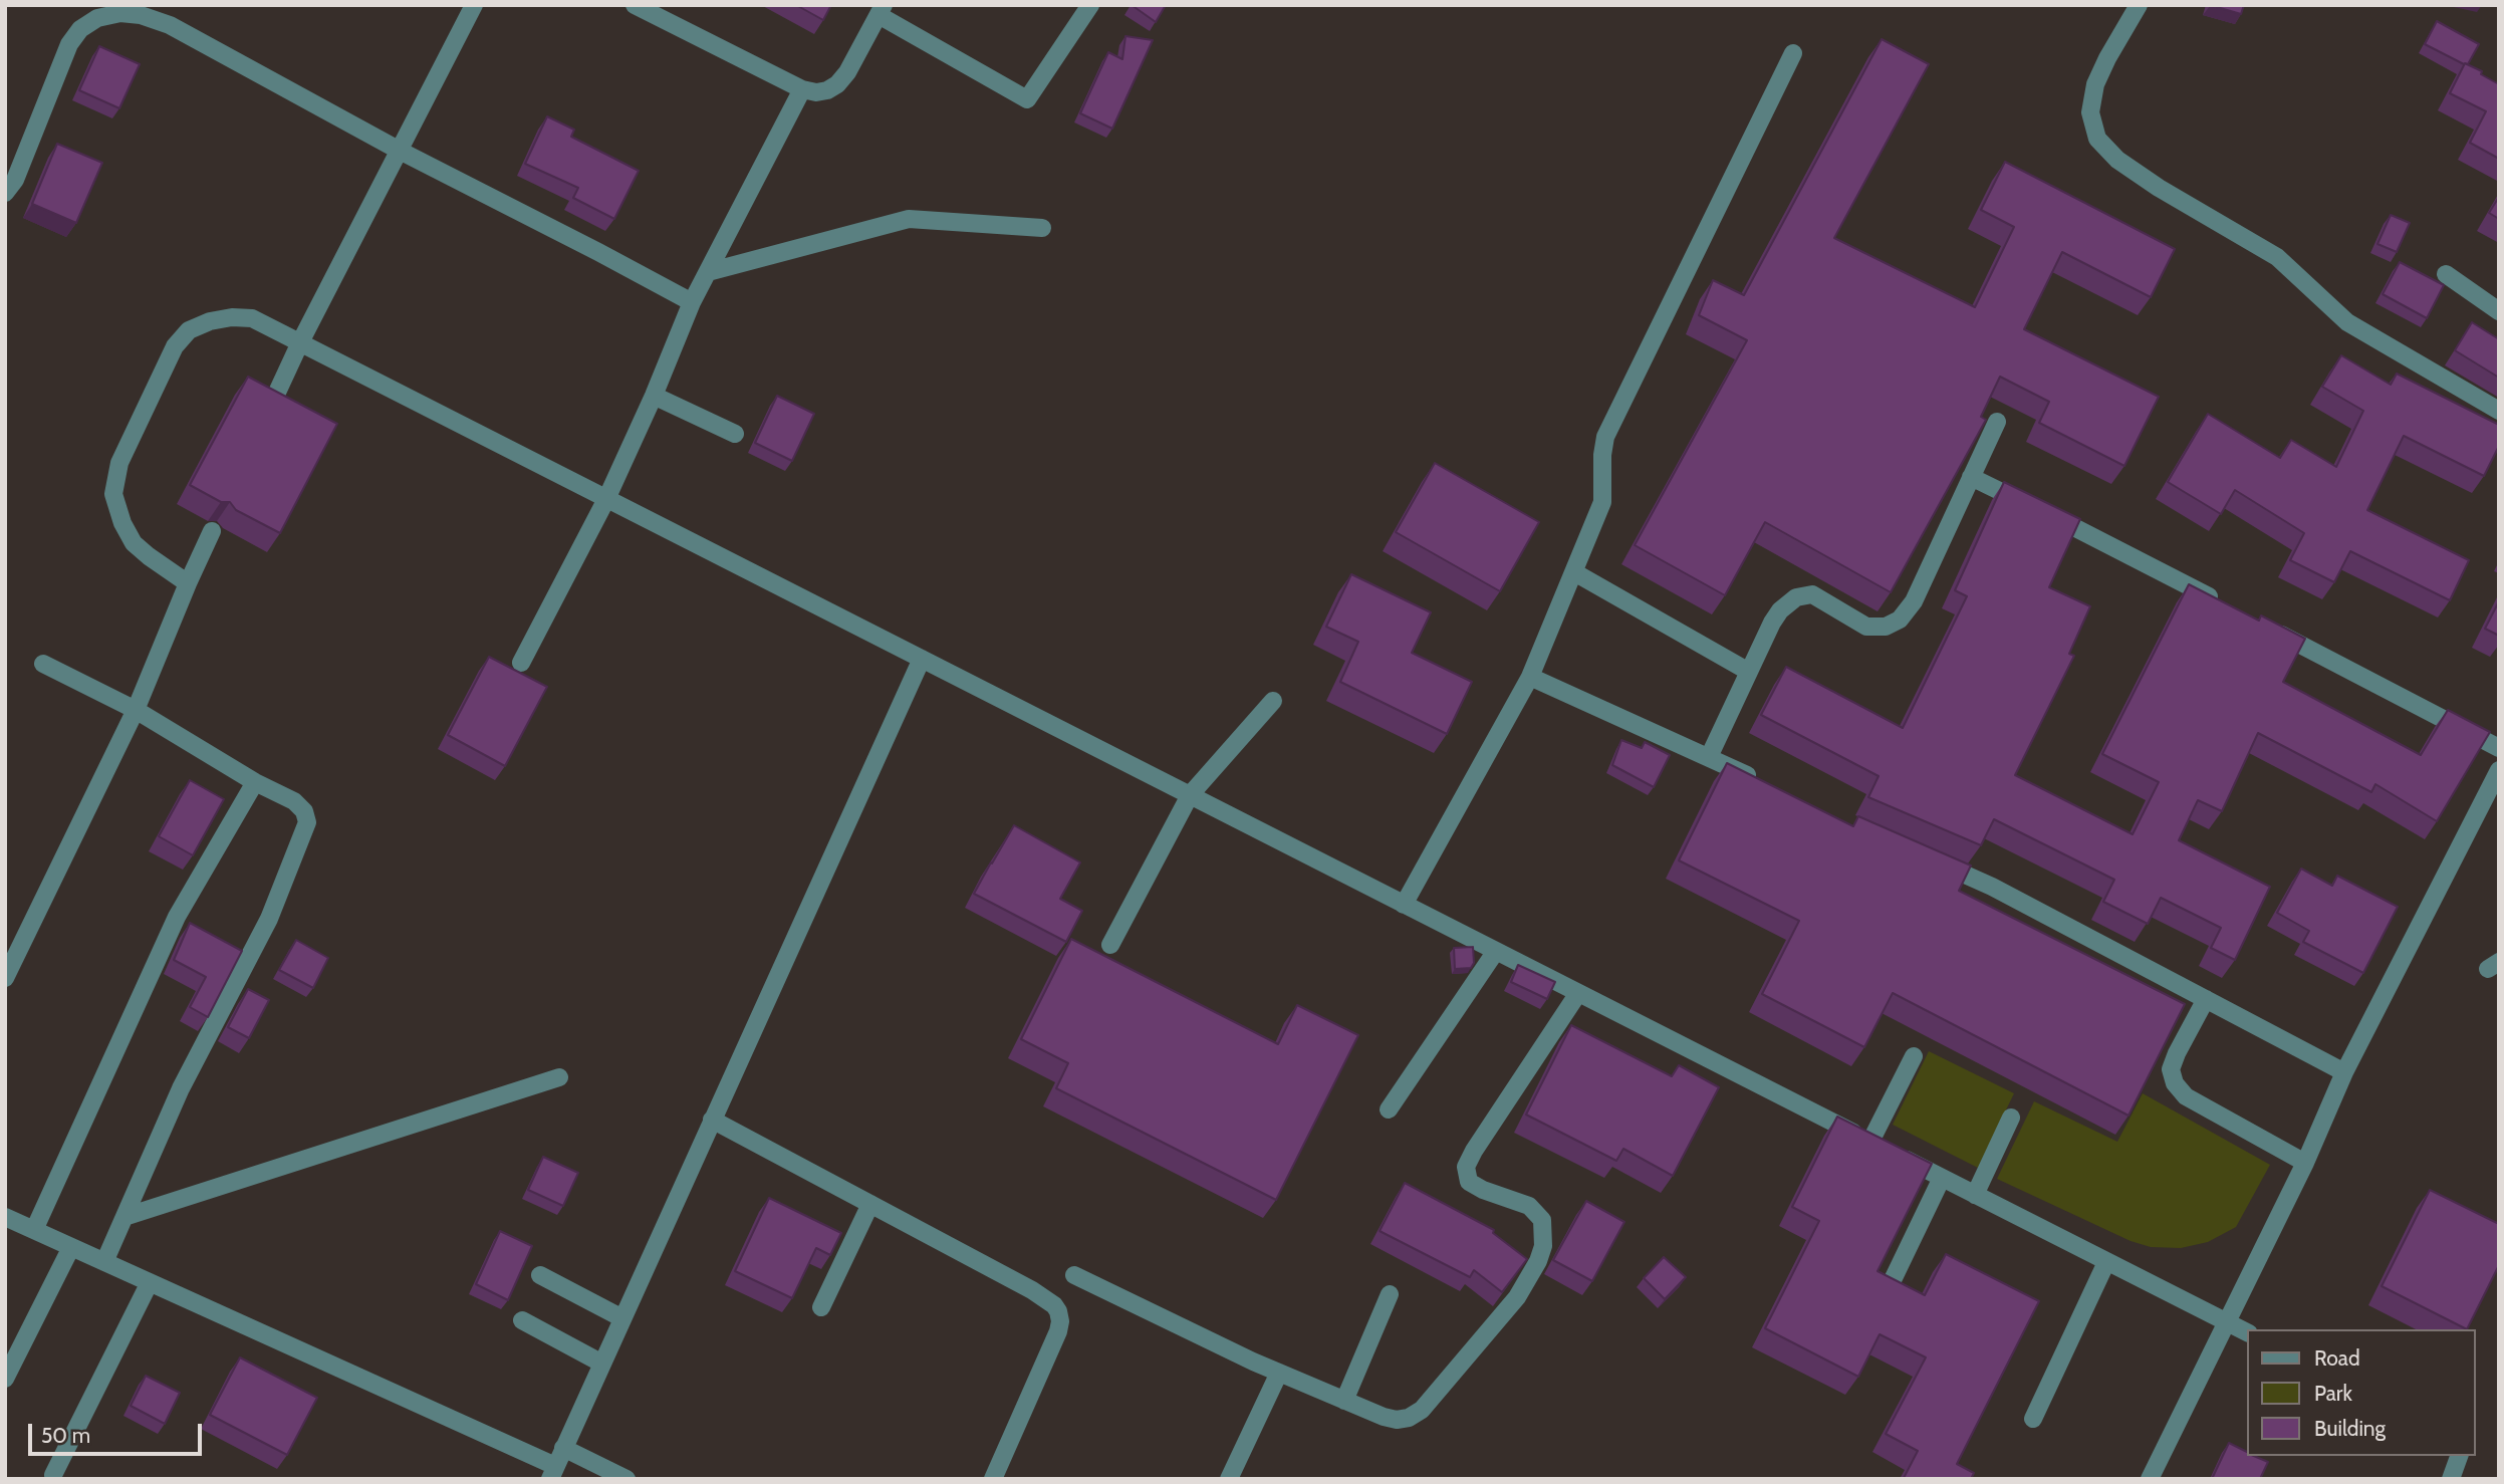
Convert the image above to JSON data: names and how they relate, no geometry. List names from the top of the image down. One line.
{"legend":["Road","Park","Building"],"scale_bar":"50 m"}
